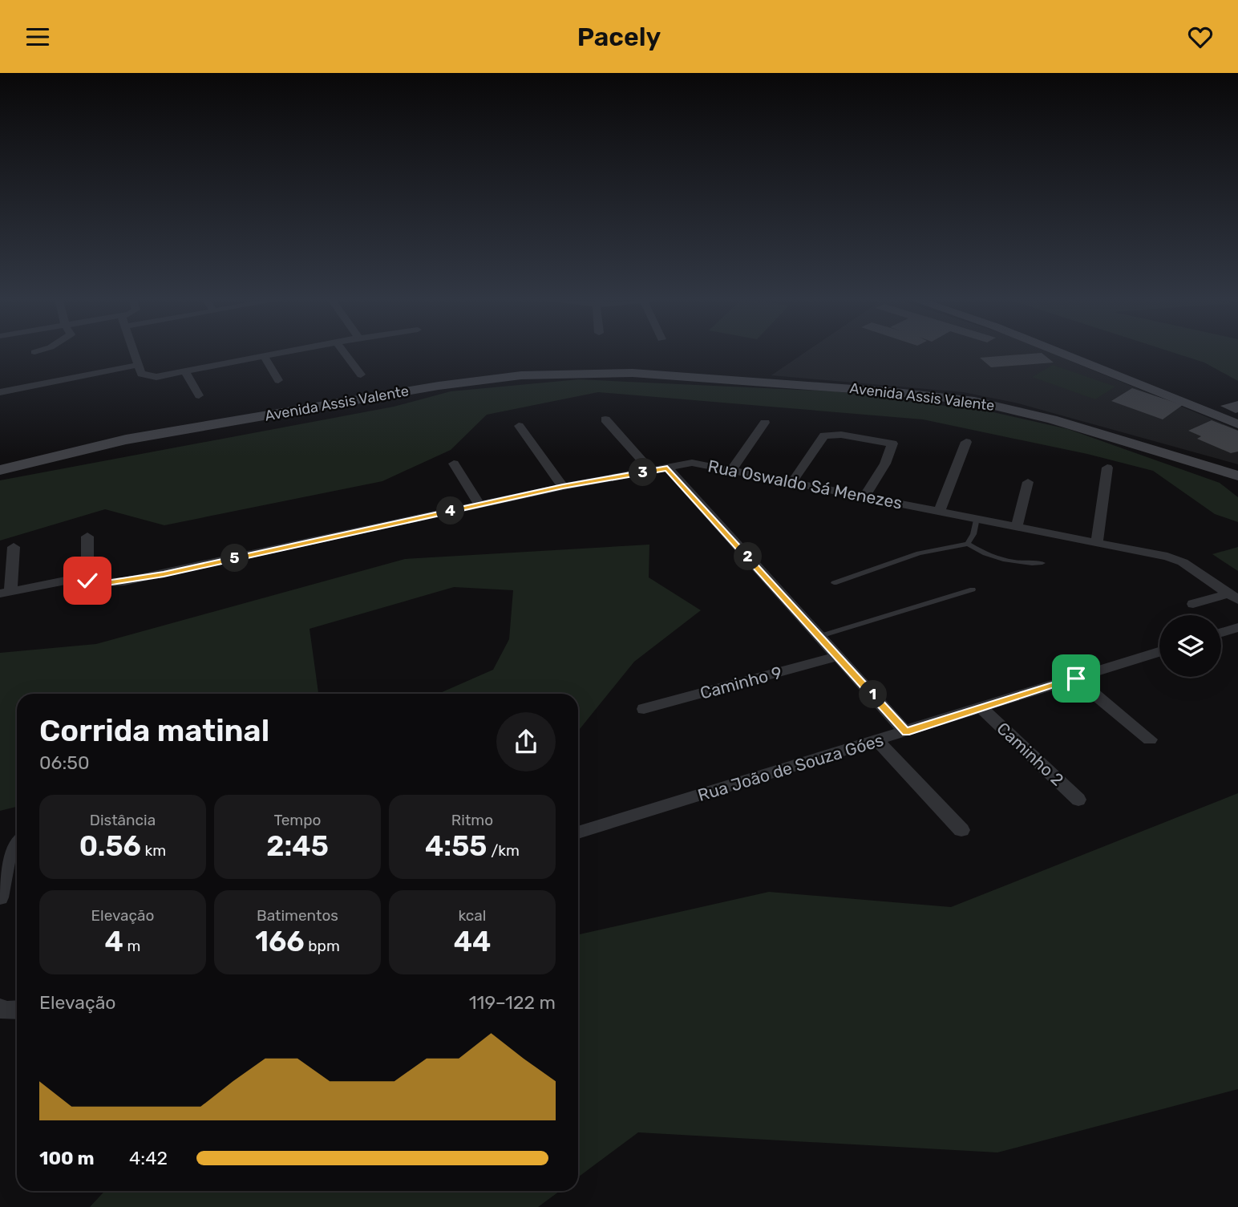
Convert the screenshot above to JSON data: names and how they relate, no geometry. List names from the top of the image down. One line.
{"streets":{"main road":["Avenida Assis Valente"],"street":["Rua Oswaldo Sá Menezes","Caminho 9","Caminho 2","Rua João de Souza Góes"]},"crossings":[["Caminho 2","Rua João de Souza Góes"]],"page":{"header":"Pacely","pins":["3","4","2","5","1"],"heading":["Corrida matinal","06:50"],"stats":[["Distância","0.56 km"],["Tempo","2:45"],["Ritmo","4:55 /km"],["Elevação","4 m"],["Batimentos","166 bpm"],["kcal","44"]],"chart":["Elevação","119–122 m"],"list":[{"name":"100 m","note":"4:42"}]}}
